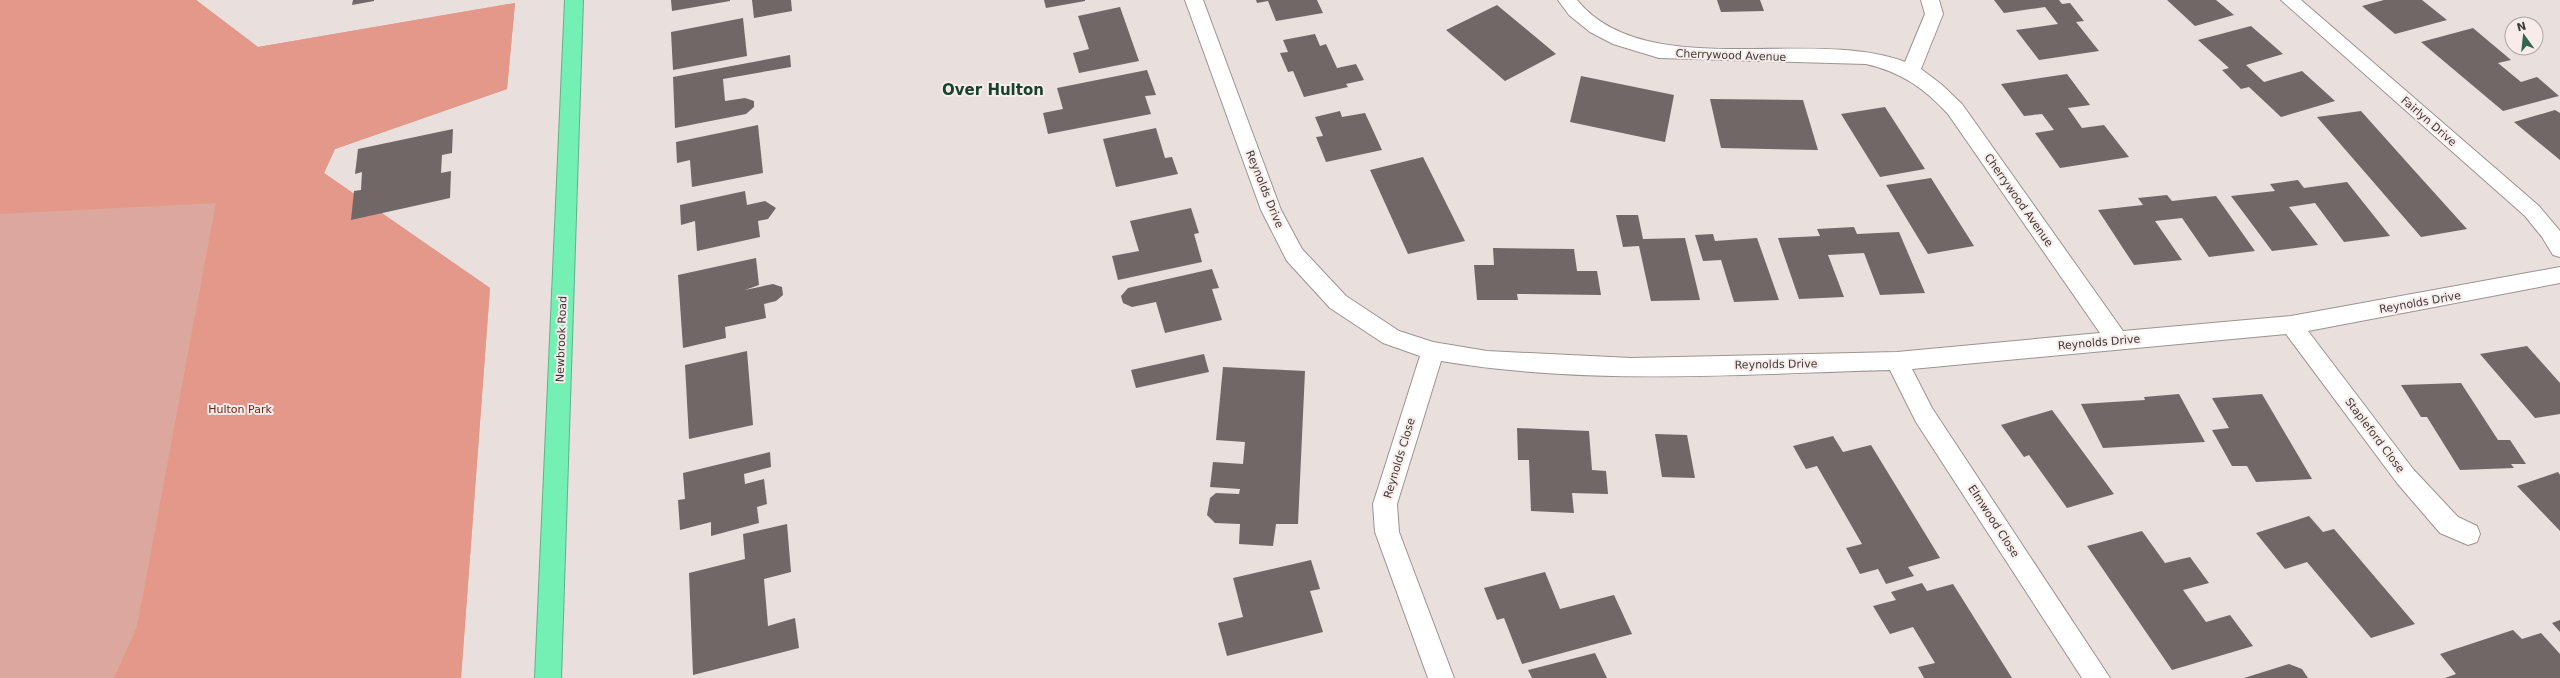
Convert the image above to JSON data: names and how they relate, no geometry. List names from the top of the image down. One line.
{"streets":{"highway":["Newbrook Road"],"street":["Cherrywood Avenue","Fairlyn Drive","Reynolds Drive","Stapleford Close","Reynolds Close","Elmwood Close"]},"crossings":[["Cherrywood Avenue","Reynolds Drive"],["Reynolds Drive","Stapleford Close"],["Reynolds Drive","Reynolds Close"],["Reynolds Drive","Elmwood Close"]],"districts":["Over Hulton"],"parks":["Hulton Park"],"north":"top"}
